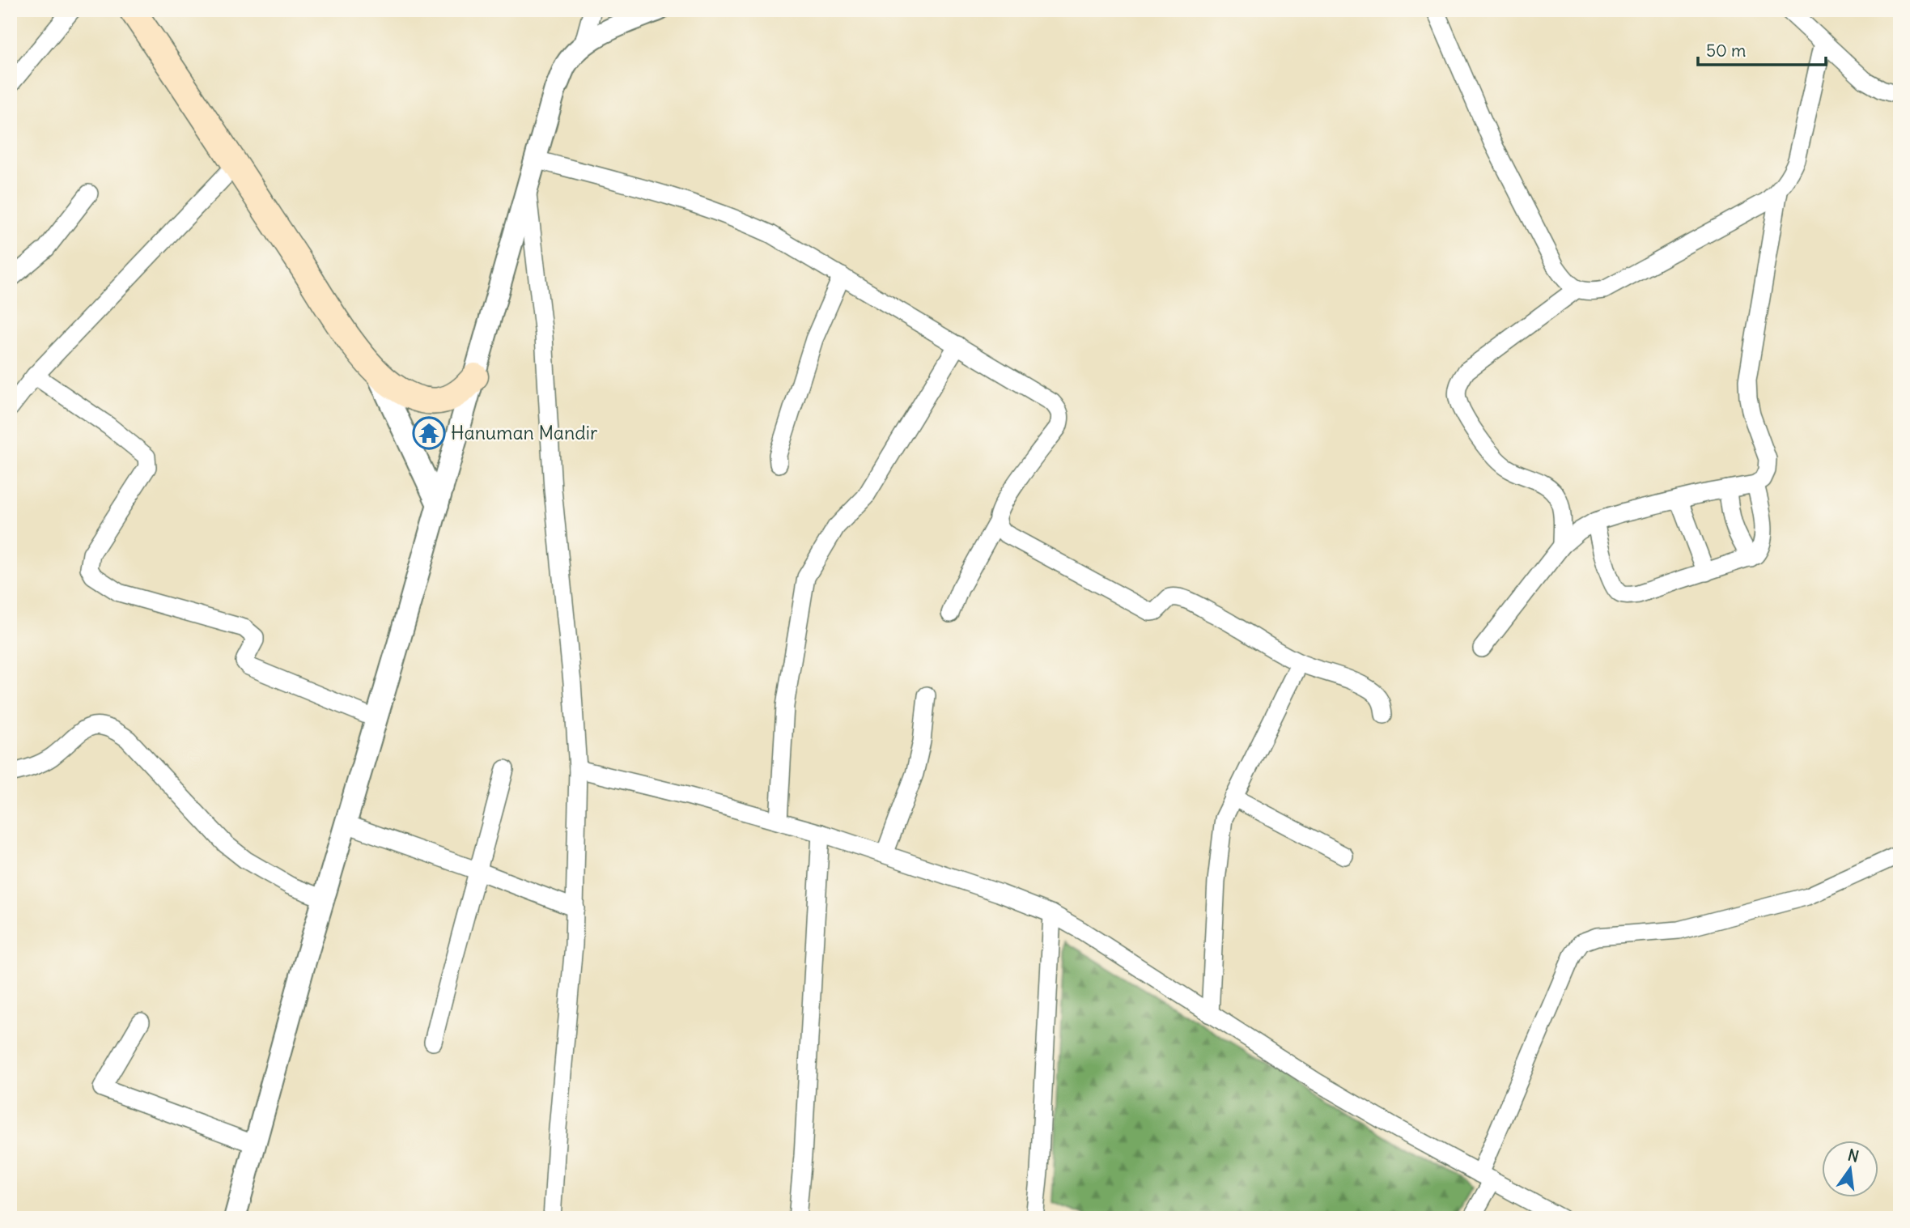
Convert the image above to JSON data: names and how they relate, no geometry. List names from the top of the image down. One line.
{"places":{"temple":["Hanuman Mandir"]},"scale_bar":"50 m","north":"top"}
